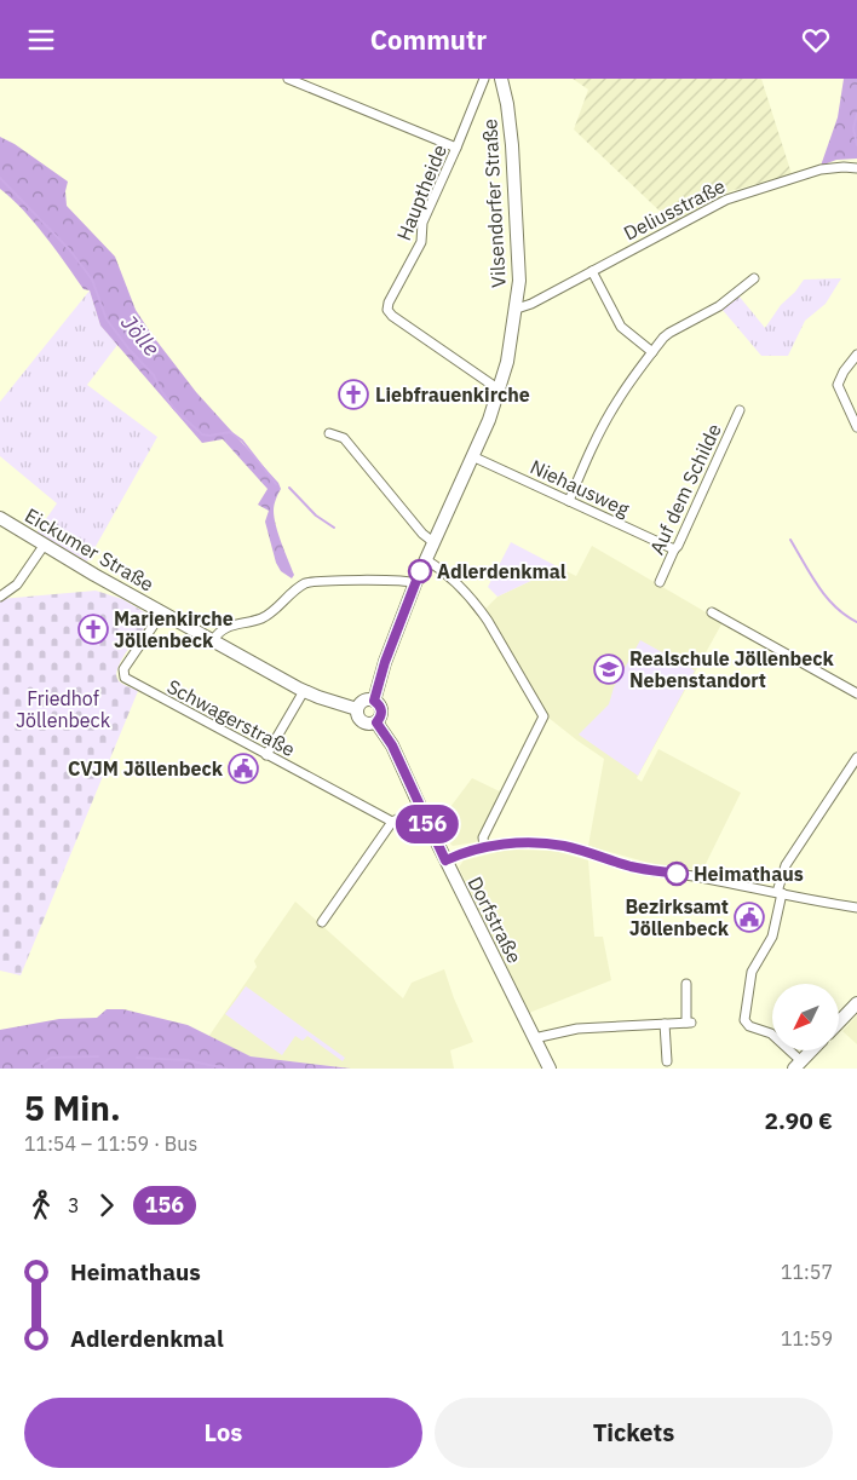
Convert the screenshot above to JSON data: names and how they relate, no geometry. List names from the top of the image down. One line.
{"streets":{"main road":["Vilsendorfer Straße","Eickumer Straße","Dorfstraße"],"street":["Hauptheide","Deliusstraße","Niehausweg","Auf dem Schilde","Schwagerstraße"]},"crossings":[["Hauptheide","Vilsendorfer Straße"],["Vilsendorfer Straße","Deliusstraße"],["Vilsendorfer Straße","Niehausweg"],["Vilsendorfer Straße","Eickumer Straße"],["Vilsendorfer Straße","Dorfstraße"],["Niehausweg","Auf dem Schilde"],["Eickumer Straße","Schwagerstraße"],["Eickumer Straße","Dorfstraße"]],"water":["Jölle"],"parks":["Friedhof Jöllenbeck"],"places":{"church":["Liebfrauenkirche","Marienkirche Jöllenbeck"],"other":["Adlerdenkmal","Heimathaus"],"school or university":["Realschule Jöllenbeck Nebenstandort"],"public building":["CVJM Jöllenbeck","Bezirksamt Jöllenbeck"]},"lines":["bus line 156"],"north":"bottom left","page":{"header":"Commutr","on_map":"156","heading":["5 Min.","11:54 – 11:59 · Bus","2.90 €"],"legs":["3","156"],"list":[{"name":"Heimathaus","value":"11:57"},{"name":"Adlerdenkmal","value":"11:59"}],"buttons":["Los","Tickets"]}}
